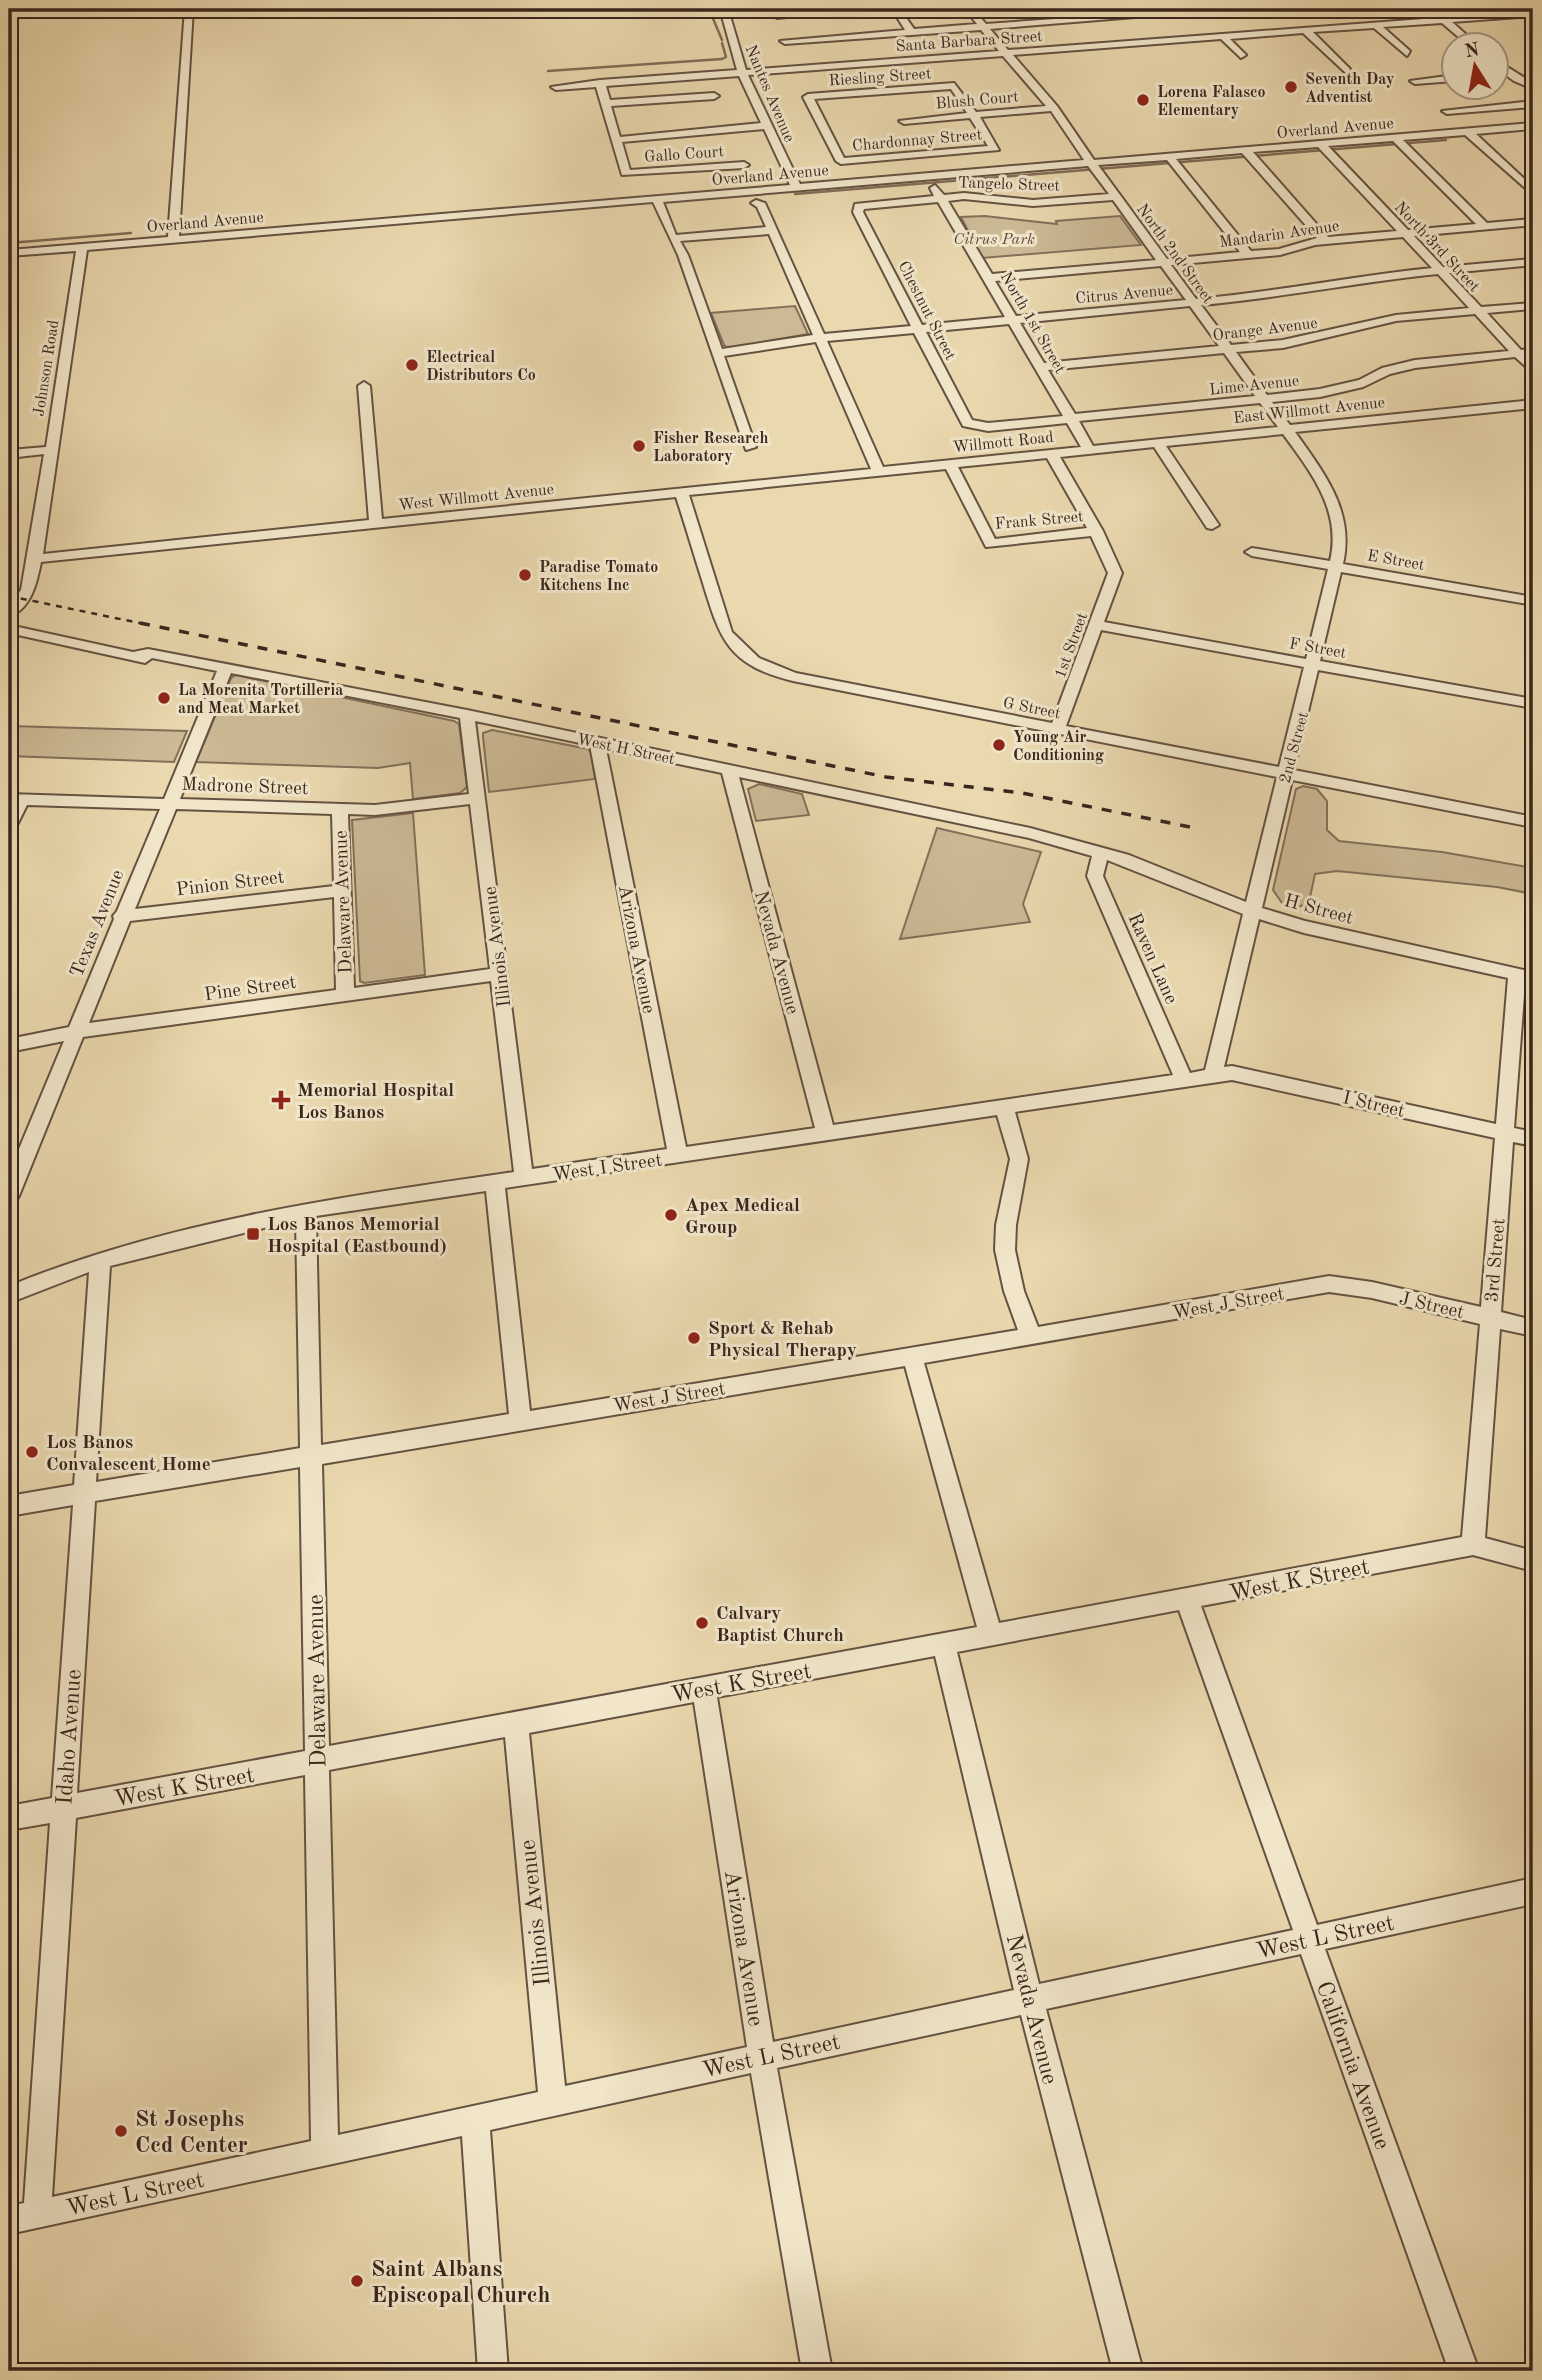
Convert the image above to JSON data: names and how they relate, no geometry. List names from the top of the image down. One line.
{"streets":{"street":["Santa Barbara Street","Riesling Street","Nantes Avenue","Blush Court","Overland Avenue","Chardonnay Street","Gallo Court","Tangelo Street","Mandarin Avenue","North 3rd Street","North 2nd Street","Citrus Avenue","Chestnut Street","North 1st Street","Orange Avenue","Johnson Road","Lime Avenue","East Willmott Avenue","Willmott Road","West Willmott Avenue","Frank Street","E Street","1st Street","F Street","G Street","2nd Street","West H Street","Madrone Street","Pinion Street","Delaware Avenue","H Street","Texas Avenue","Illinois Avenue","Arizona Avenue","Nevada Avenue","Raven Lane","Pine Street","I Street","West I Street","3rd Street","West J Street","J Street","West K Street","Idaho Avenue","West L Street","California Avenue"]},"crossings":[["Santa Barbara Street","Nantes Avenue"],["Santa Barbara Street","North 2nd Street"],["Riesling Street","Blush Court"],["Riesling Street","Chardonnay Street"],["Nantes Avenue","Overland Avenue"],["Blush Court","Chardonnay Street"],["Blush Court","North 2nd Street"],["Overland Avenue","North 3rd Street"],["Overland Avenue","North 2nd Street"],["Overland Avenue","North 1st Street"],["Overland Avenue","Johnson Road"],["Tangelo Street","North 2nd Street"],["Tangelo Street","Chestnut Street"],["Tangelo Street","North 1st Street"],["Mandarin Avenue","North 3rd Street"],["Mandarin Avenue","North 2nd Street"],["Mandarin Avenue","North 1st Street"],["North 3rd Street","Citrus Avenue"],["North 3rd Street","Orange Avenue"],["North 3rd Street","Lime Avenue"],["North 2nd Street","Citrus Avenue"],["North 2nd Street","Orange Avenue"],["North 2nd Street","Lime Avenue"],["North 2nd Street","East Willmott Avenue"],["North 2nd Street","2nd Street"],["Citrus Avenue","Chestnut Street"],["Citrus Avenue","North 1st Street"],["Chestnut Street","Lime Avenue"],["North 1st Street","Orange Avenue"],["North 1st Street","Lime Avenue"],["North 1st Street","East Willmott Avenue"],["North 1st Street","Willmott Road"],["Johnson Road","West Willmott Avenue"],["East Willmott Avenue","Willmott Road"],["East Willmott Avenue","2nd Street"],["Willmott Road","West Willmott Avenue"],["Willmott Road","Frank Street"],["West Willmott Avenue","G Street"],["E Street","2nd Street"],["1st Street","F Street"],["1st Street","G Street"],["F Street","2nd Street"],["G Street","2nd Street"],["2nd Street","H Street"],["2nd Street","I Street"],["2nd Street","West I Street"],["West H Street","H Street"],["West H Street","Texas Avenue"],["West H Street","Illinois Avenue"],["West H Street","Arizona Avenue"],["West H Street","Nevada Avenue"],["West H Street","Raven Lane"],["Madrone Street","Delaware Avenue"],["Madrone Street","Texas Avenue"],["Madrone Street","Illinois Avenue"],["Pinion Street","Delaware Avenue"],["Pinion Street","Texas Avenue"],["Delaware Avenue","Pine Street"],["Delaware Avenue","West I Street"],["Delaware Avenue","West J Street"],["Delaware Avenue","West K Street"],["Delaware Avenue","West L Street"],["H Street","Raven Lane"],["H Street","3rd Street"],["Texas Avenue","Pine Street"],["Illinois Avenue","Pine Street"],["Illinois Avenue","West I Street"],["Illinois Avenue","West K Street"],["Illinois Avenue","West L Street"],["Arizona Avenue","West I Street"],["Arizona Avenue","West K Street"],["Arizona Avenue","West L Street"],["Nevada Avenue","West I Street"],["Nevada Avenue","West K Street"],["Nevada Avenue","West L Street"],["Raven Lane","West I Street"],["I Street","West I Street"],["I Street","3rd Street"],["West I Street","Idaho Avenue"],["3rd Street","J Street"],["3rd Street","West K Street"],["West J Street","J Street"],["West J Street","Idaho Avenue"],["West K Street","Idaho Avenue"],["West K Street","California Avenue"],["Idaho Avenue","West L Street"],["West L Street","California Avenue"]],"parks":["Citrus Park"],"places":{"other":["Seventh Day Adventist","Lorena Falasco Elementary","Electrical Distributors Co","Fisher Research Laboratory","Paradise Tomato Kitchens Inc","La Morenita Tortilleria and Meat Market","Young Air Conditioning","Apex Medical Group","Sport & Rehab Physical Therapy","Los Banos Convalescent Home","Calvary Baptist Church","St Josephs Ccd Center","Saint Albans Episcopal Church"],"health":["Memorial Hospital Los Banos"],"transit":["Los Banos Memorial Hospital (Eastbound)"]},"north":"top"}
